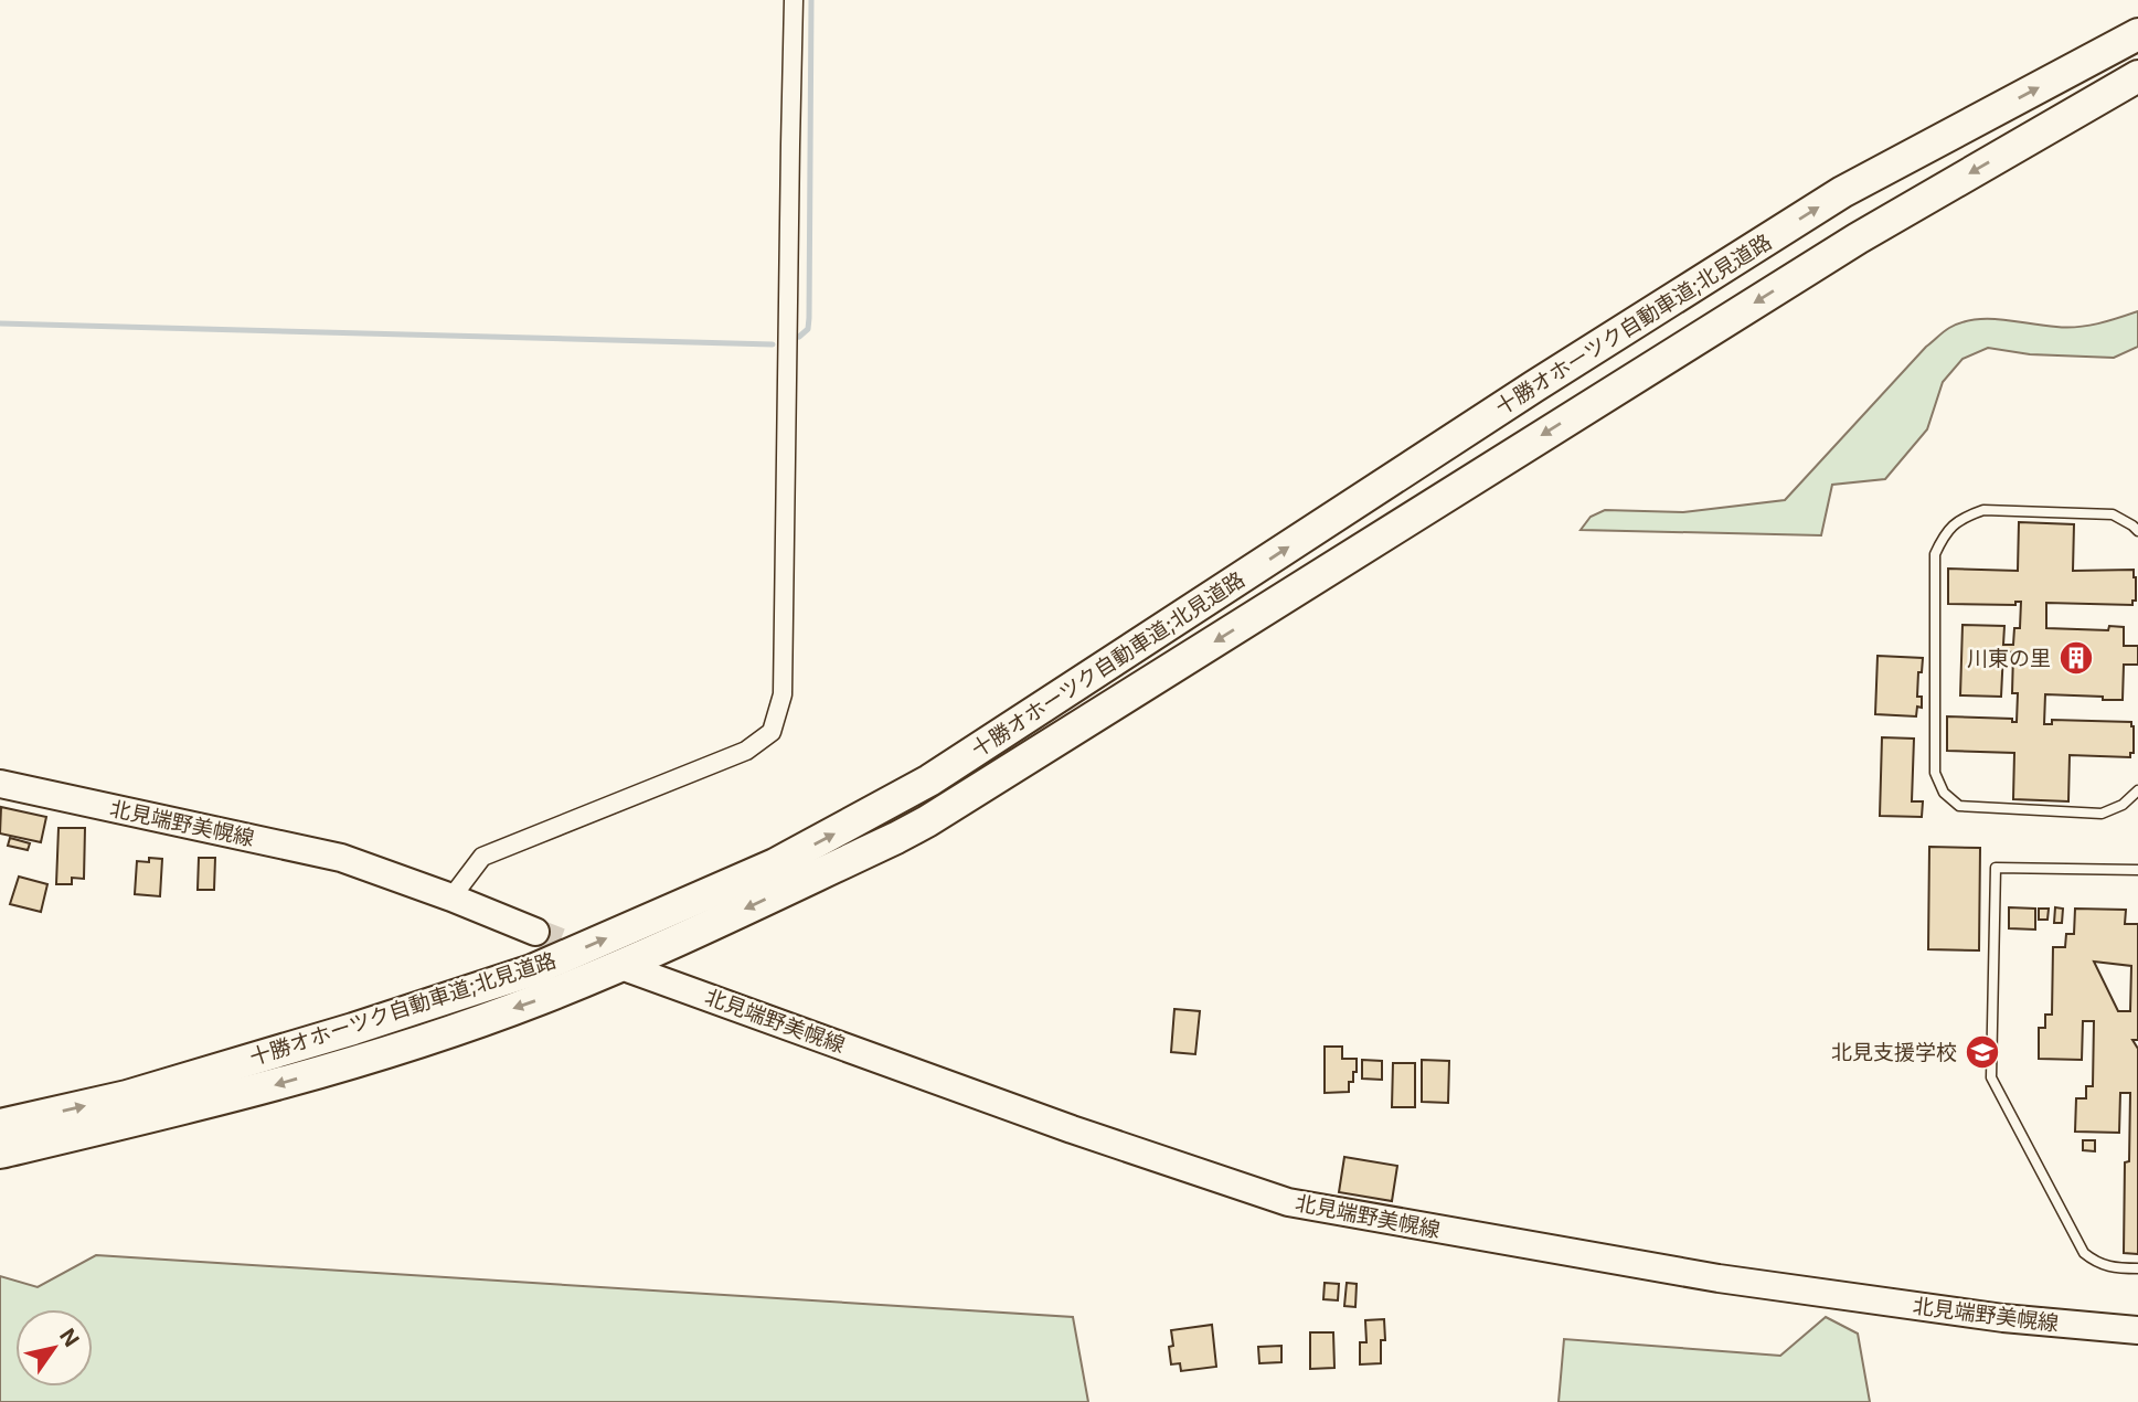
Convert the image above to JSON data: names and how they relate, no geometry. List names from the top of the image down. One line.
{"streets":{"highway":["十勝オホーツク自動車道;北見道路"],"main road":["北見端野美幌線"]},"places":{"building":["川東の里"],"school or university":["北見支援学校"]},"north":"top right"}
